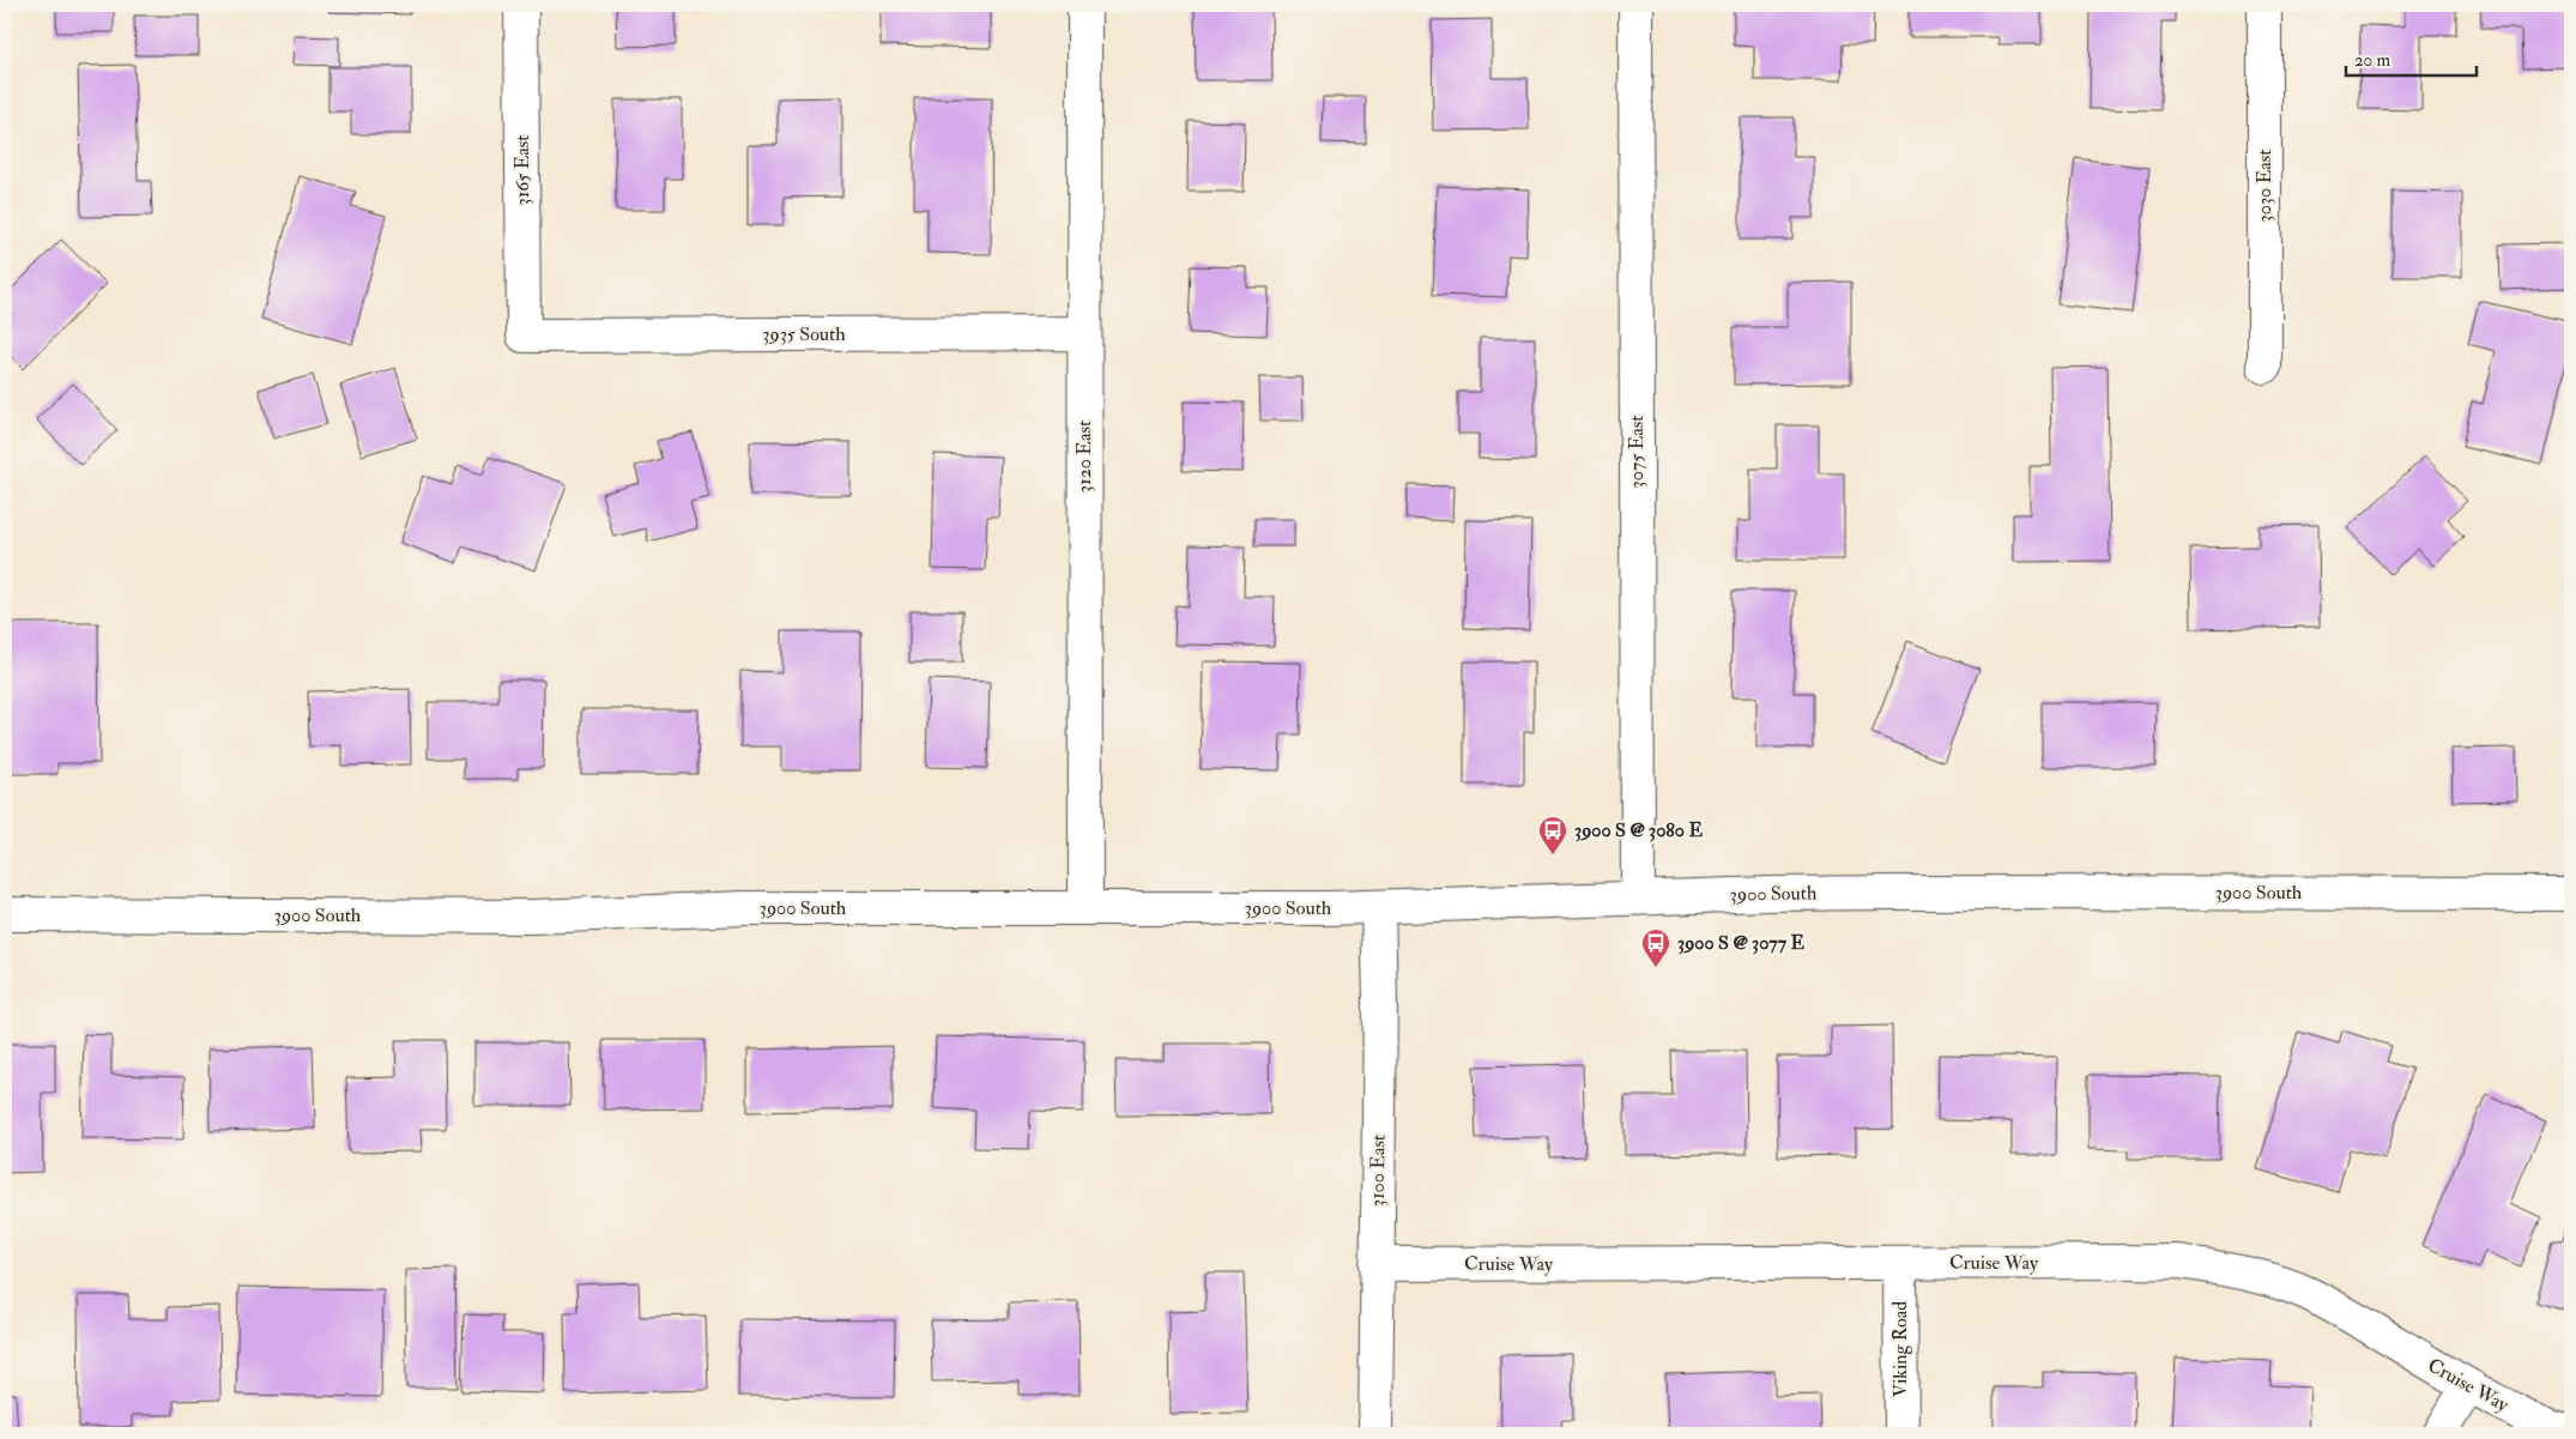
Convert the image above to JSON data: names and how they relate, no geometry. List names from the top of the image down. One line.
{"streets":{"street":["3165 East","3030 East","3935 South","3075 East","3120 East","3900 South","3100 East","Cruise Way","Viking Road"]},"crossings":[["3165 East","3935 South"],["3935 South","3120 East"],["3075 East","3900 South"],["3120 East","3900 South"],["3900 South","3100 East"],["3100 East","Cruise Way"],["Cruise Way","Viking Road"]],"places":{"bus stop":["3900 S @ 3080 E","3900 S @ 3077 E"]},"scale_bar":"20 m"}
